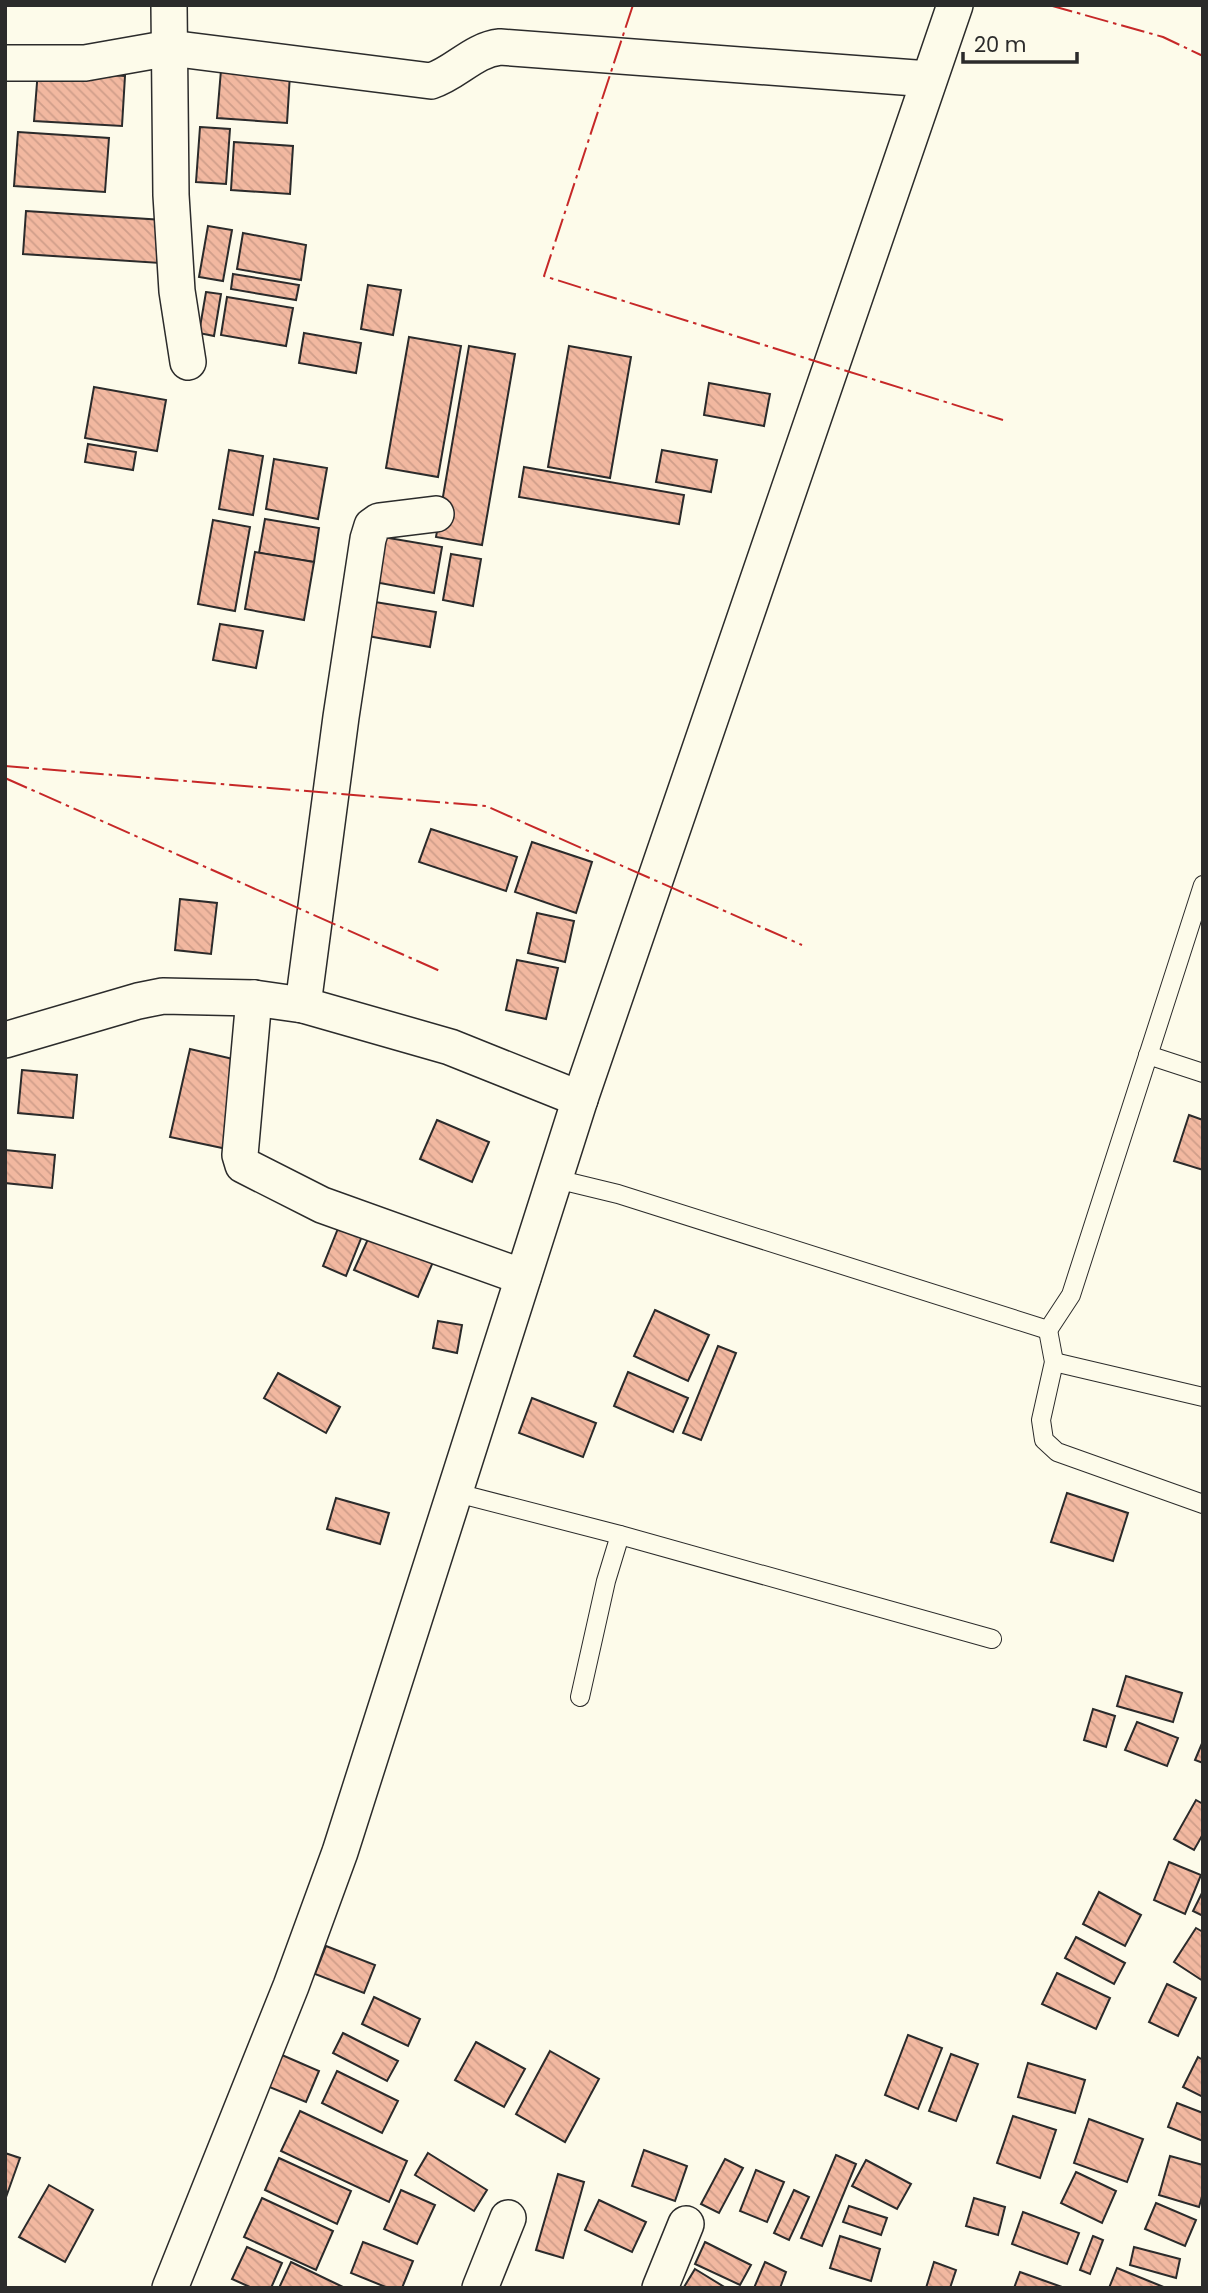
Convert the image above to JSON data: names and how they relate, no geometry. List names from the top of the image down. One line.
{"scale_bar":"20 m"}
